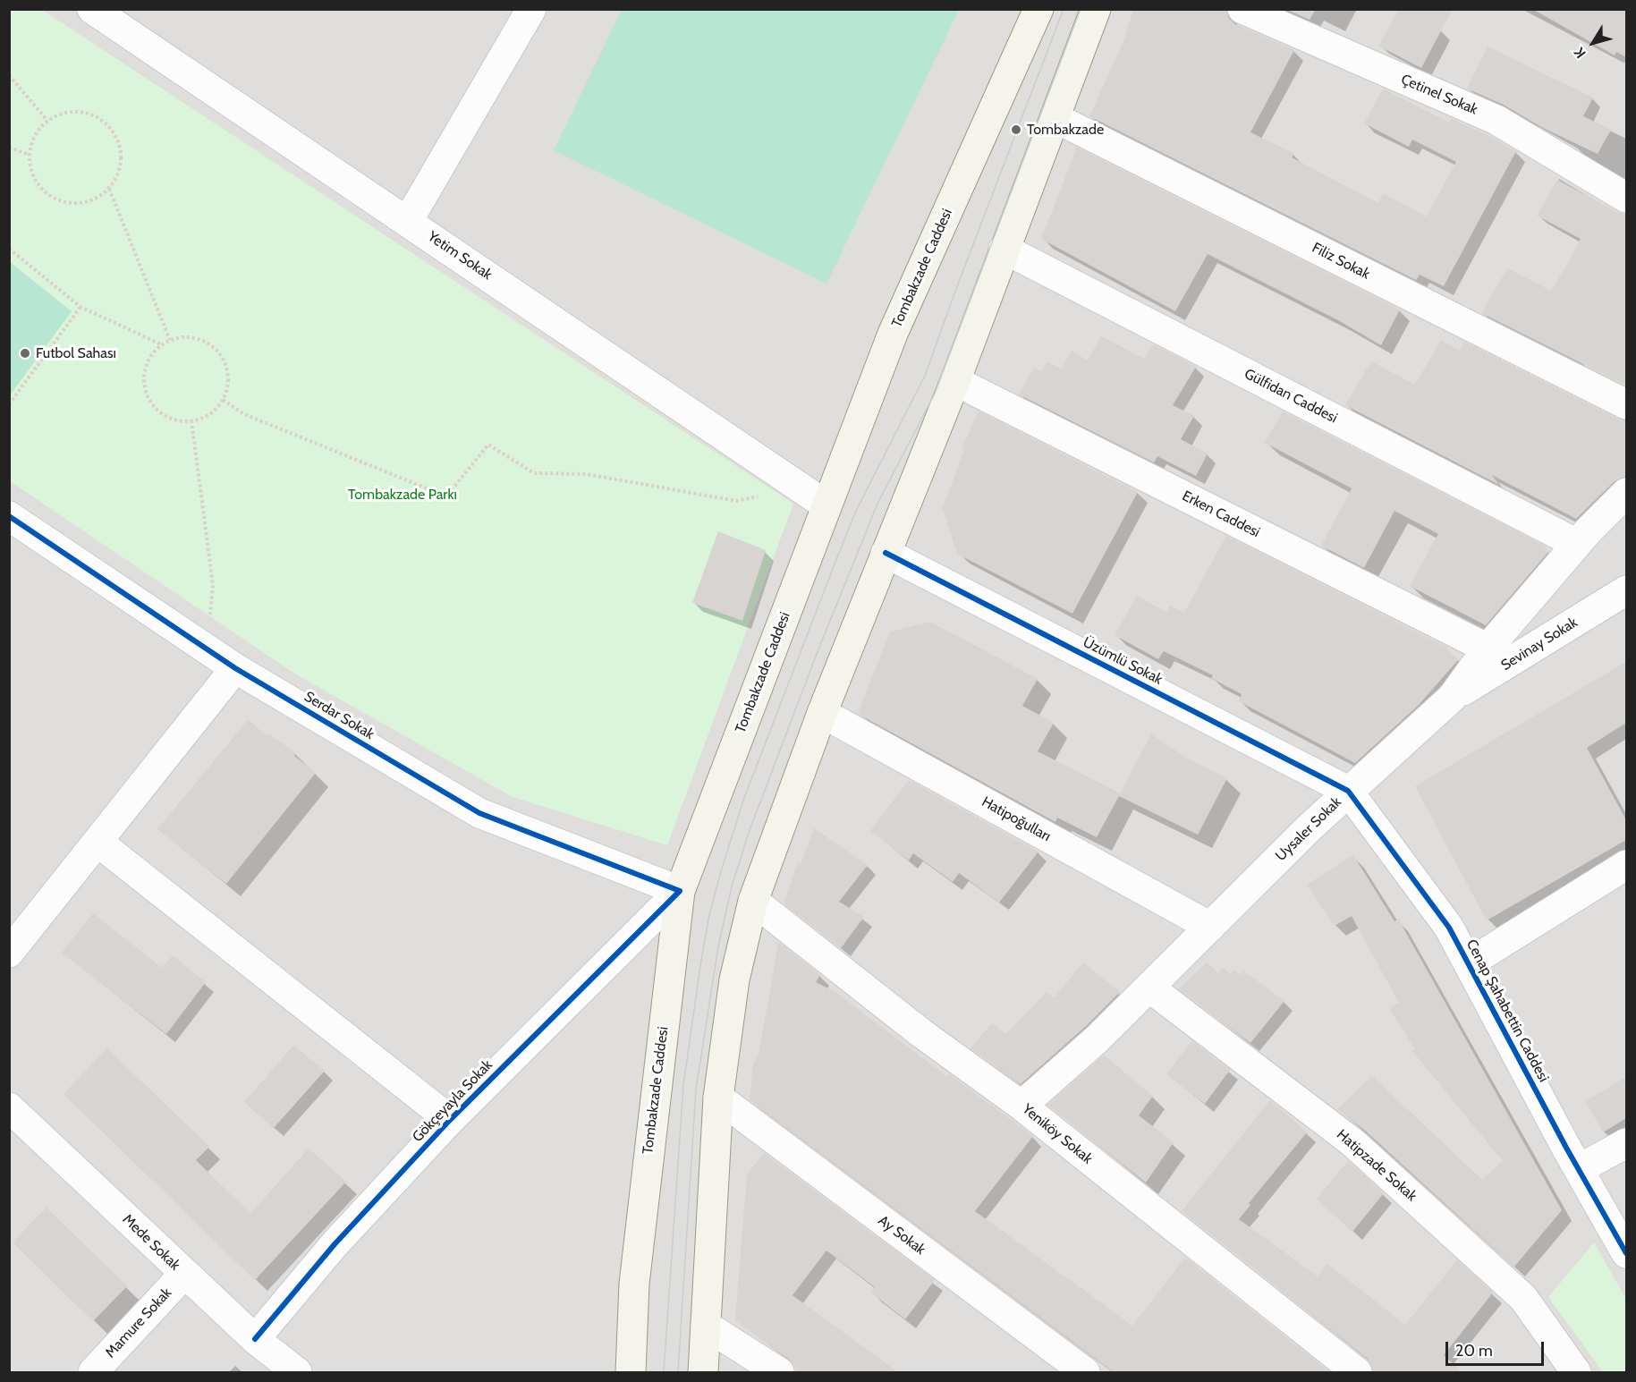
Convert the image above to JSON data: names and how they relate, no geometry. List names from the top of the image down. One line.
{"streets":{"main road":["Tombakzade Caddesi"],"street":["Çetinel Sokak","Yetim Sokak","Filiz Sokak","Gülfidan Caddesi","Erken Caddesi","Sevinay Sokak","Üzümlü Sokak","Serdar Sokak","Hatipoğulları","Uysaler Sokak","Cenap Şahabettin Caddesi","Gökçeyayla Sokak","Yeniköy Sokak","Hatipzade Sokak","Ay Sokak","Mede Sokak","Mamure Sokak"]},"crossings":[["Yetim Sokak","Tombakzade Caddesi"],["Tombakzade Caddesi","Serdar Sokak"],["Tombakzade Caddesi","Gökçeyayla Sokak"],["Gülfidan Caddesi","Uysaler Sokak"],["Erken Caddesi","Uysaler Sokak"],["Sevinay Sokak","Uysaler Sokak"],["Üzümlü Sokak","Uysaler Sokak"],["Üzümlü Sokak","Cenap Şahabettin Caddesi"],["Serdar Sokak","Gökçeyayla Sokak"],["Hatipoğulları","Uysaler Sokak"],["Uysaler Sokak","Cenap Şahabettin Caddesi"],["Uysaler Sokak","Yeniköy Sokak"],["Uysaler Sokak","Hatipzade Sokak"],["Gökçeyayla Sokak","Mede Sokak"],["Mede Sokak","Mamure Sokak"]],"parks":["Tombakzade Parkı"],"places":["Tombakzade","Futbol Sahası"],"scale_bar":"20 m","north":"bottom left"}
